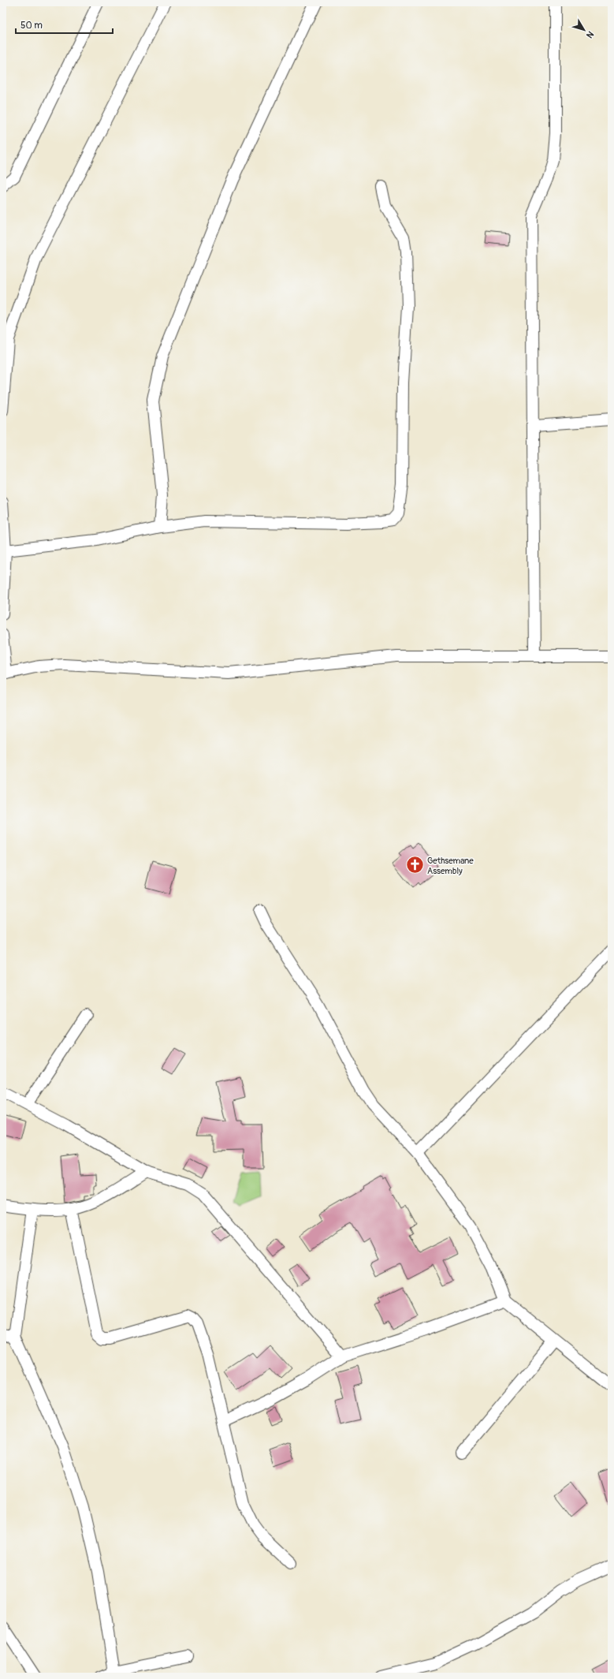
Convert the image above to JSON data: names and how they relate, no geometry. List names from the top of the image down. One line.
{"places":{"church":["Gethsemane Assembly"]},"scale_bar":"50 m","north":"bottom right"}
